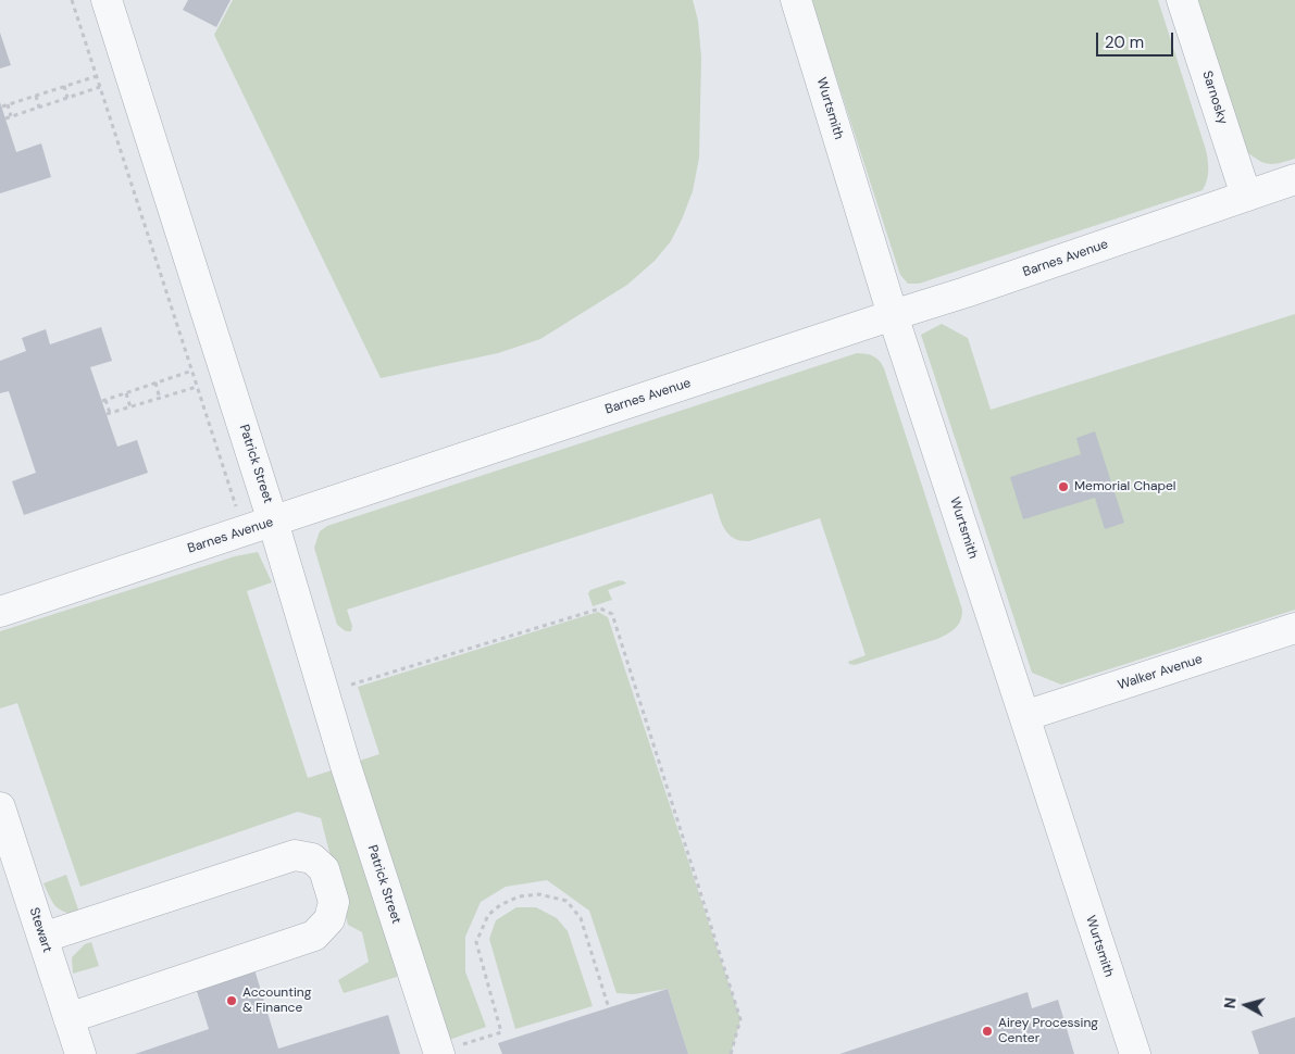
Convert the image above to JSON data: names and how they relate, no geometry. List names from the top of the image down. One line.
{"streets":{"street":["Sarnosky","Wurtsmith","Barnes Avenue","Patrick Street","Walker Avenue","Stewart"]},"crossings":[["Sarnosky","Barnes Avenue"],["Wurtsmith","Barnes Avenue"],["Wurtsmith","Walker Avenue"],["Barnes Avenue","Patrick Street"]],"places":["Memorial Chapel","Accounting & Finance","Airey Processing Center"],"scale_bar":"20 m","north":"left"}
